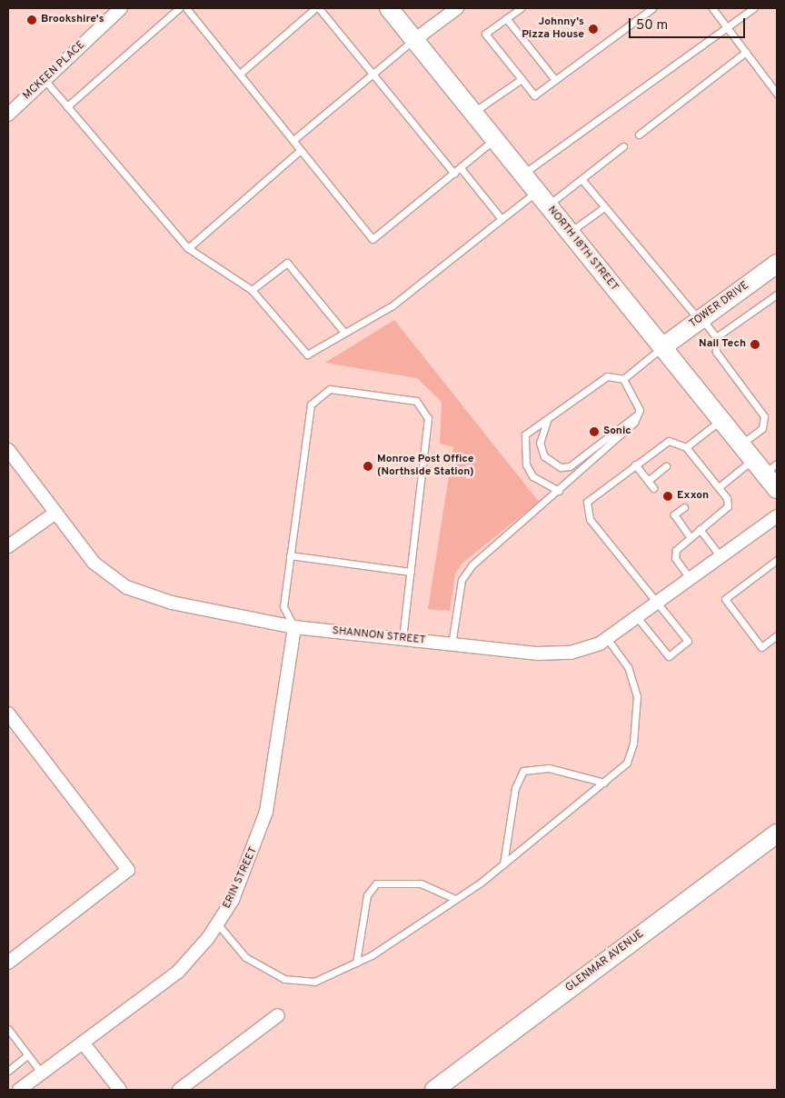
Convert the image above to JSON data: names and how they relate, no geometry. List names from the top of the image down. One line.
{"streets":{"main road":["NORTH 18TH STREET","TOWER DRIVE","GLENMAR AVENUE"],"street":["MCKEEN PLACE","SHANNON STREET","ERIN STREET"]},"crossings":[["NORTH 18TH STREET","TOWER DRIVE"],["SHANNON STREET","ERIN STREET"]],"places":["Brookshire's","Johnny's Pizza House","Nail Tech","Sonic","Monroe Post Office (Northside Station)","Exxon"],"scale_bar":"50 m"}
